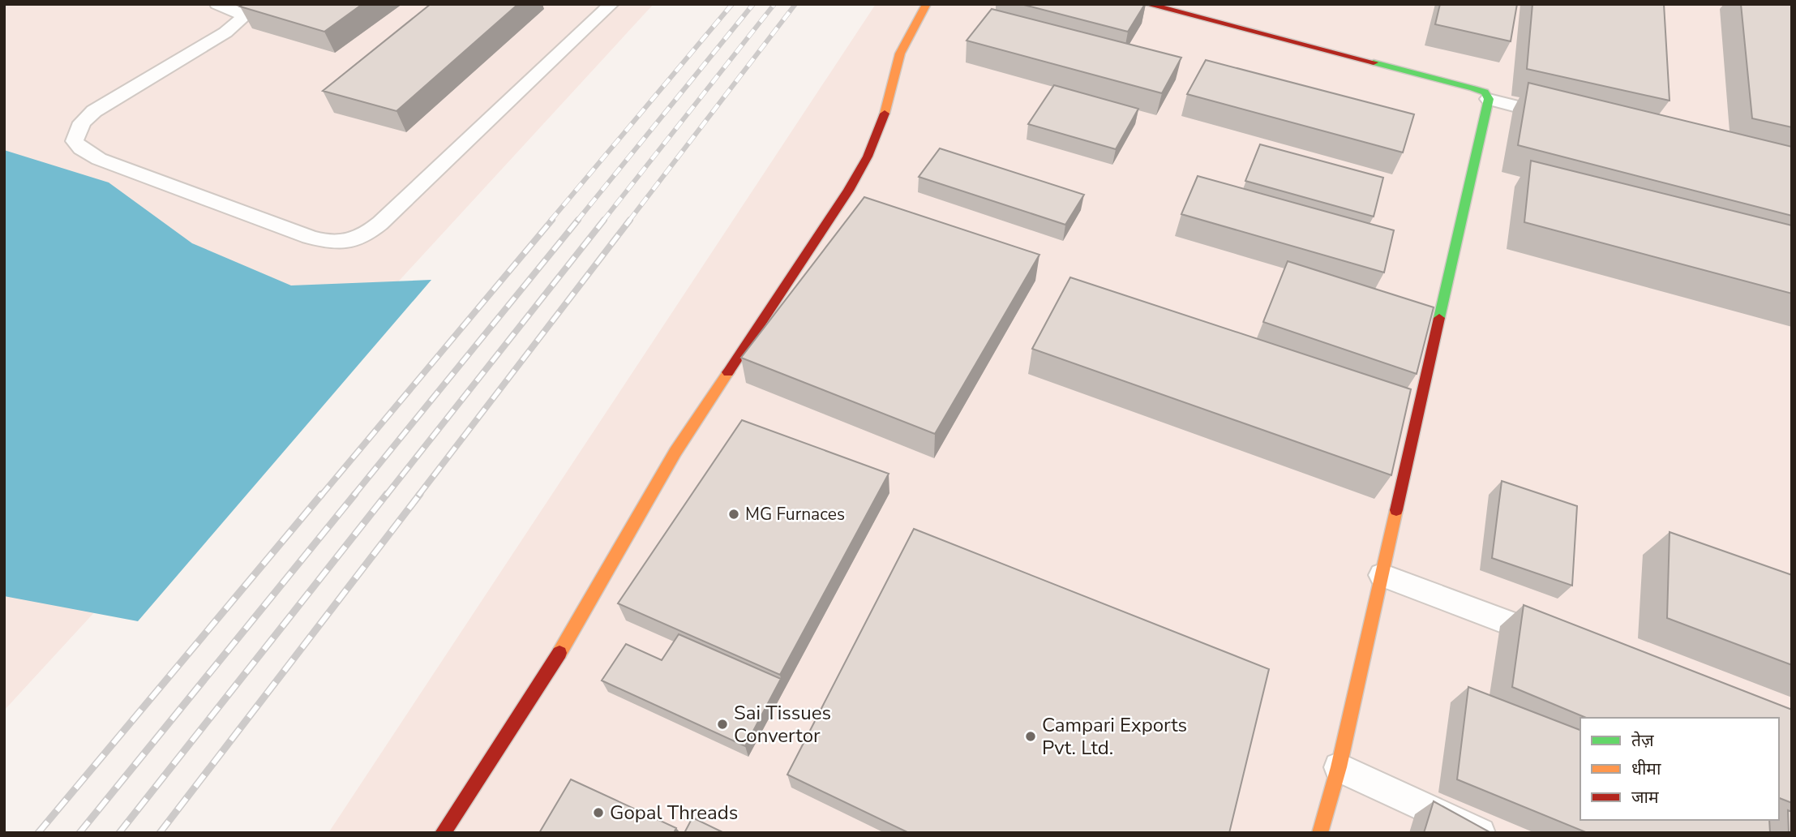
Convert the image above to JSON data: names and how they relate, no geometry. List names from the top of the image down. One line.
{"places":["MG Furnaces","Sai Tissues Convertor","Campari Exports Pvt. Ltd.","Gopal Threads"],"legend":["तेज़","धीमा","जाम"]}
